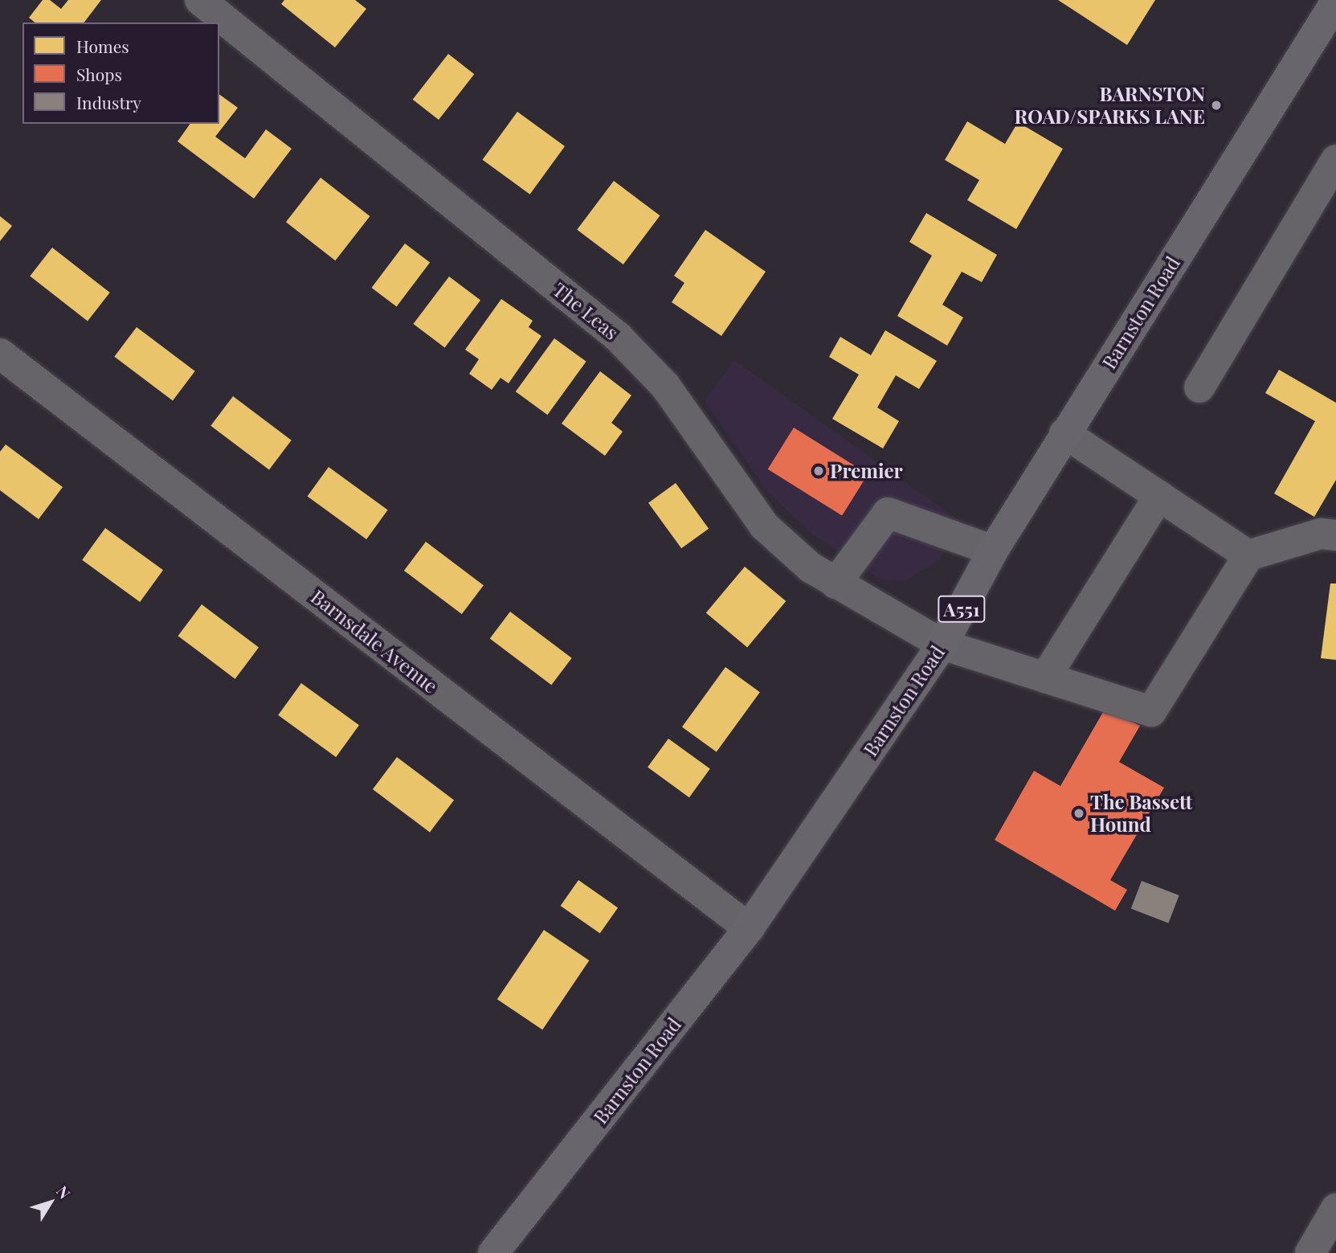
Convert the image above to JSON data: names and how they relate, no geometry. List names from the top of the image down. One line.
{"streets":{"main road":["Barnston Road","A551"],"street":["The Leas","Barnsdale Avenue"]},"crossings":[["The Leas","Barnston Road"],["Barnston Road","Barnsdale Avenue"]],"places":["BARNSTON ROAD/SPARKS LANE","Premier","The Bassett Hound"],"legend":["Homes","Shops","Industry"],"north":"top right"}
